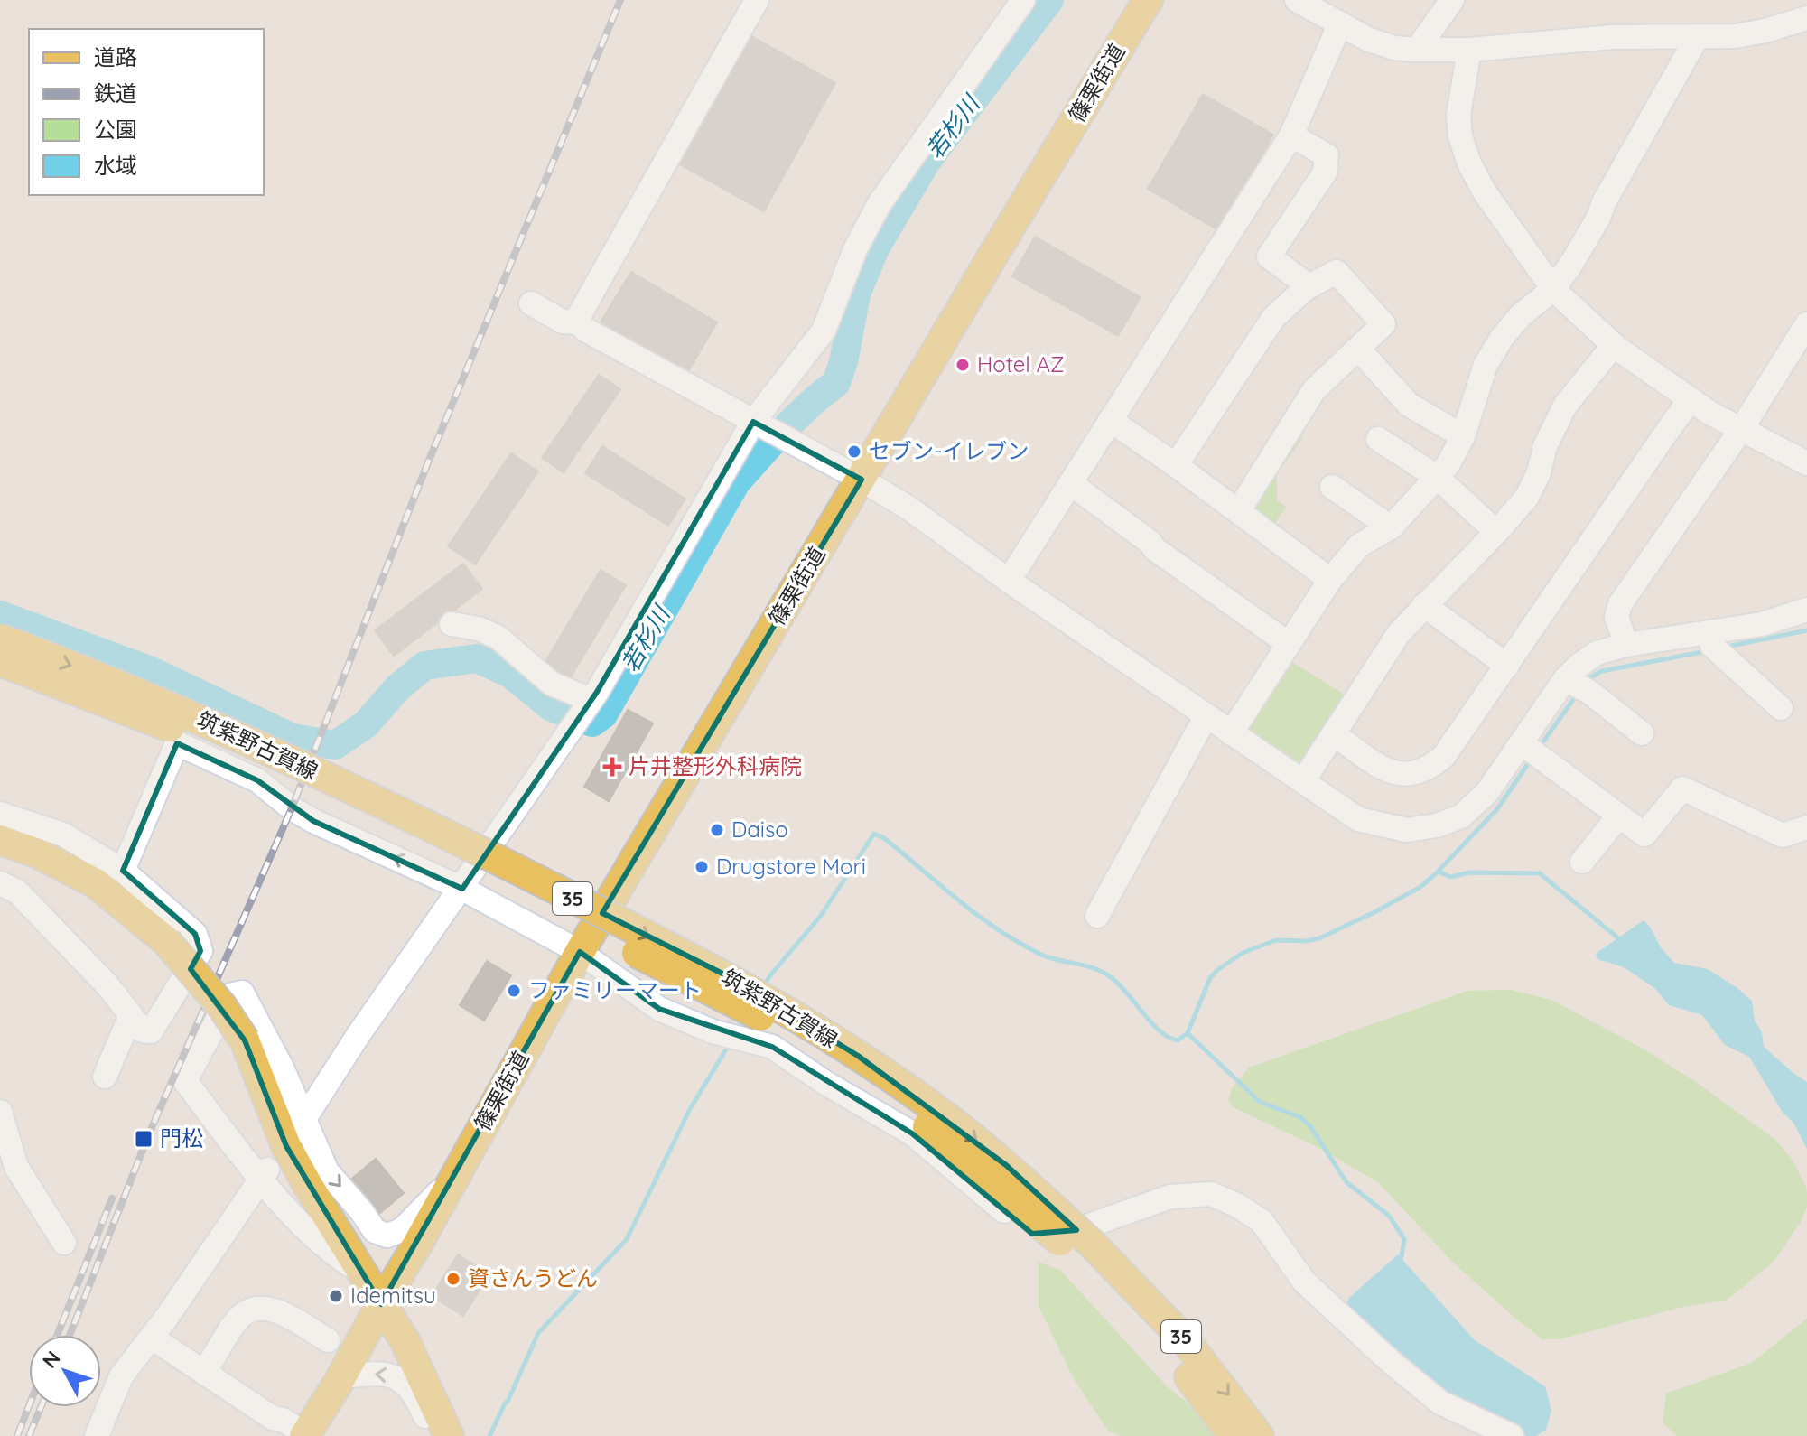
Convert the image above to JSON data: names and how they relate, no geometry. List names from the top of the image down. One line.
{"streets":{"main road":["篠栗街道","筑紫野古賀線","35"]},"water":["若杉川"],"places":{"other":["Hotel AZ","セブン-イレブン","Daiso","Drugstore Mori","ファミリーマート","資さんうどん","Idemitsu"],"health":["片井整形外科病院"],"transit":["門松"]},"legend":["道路","鉄道","公園","水域"],"north":"top left"}
